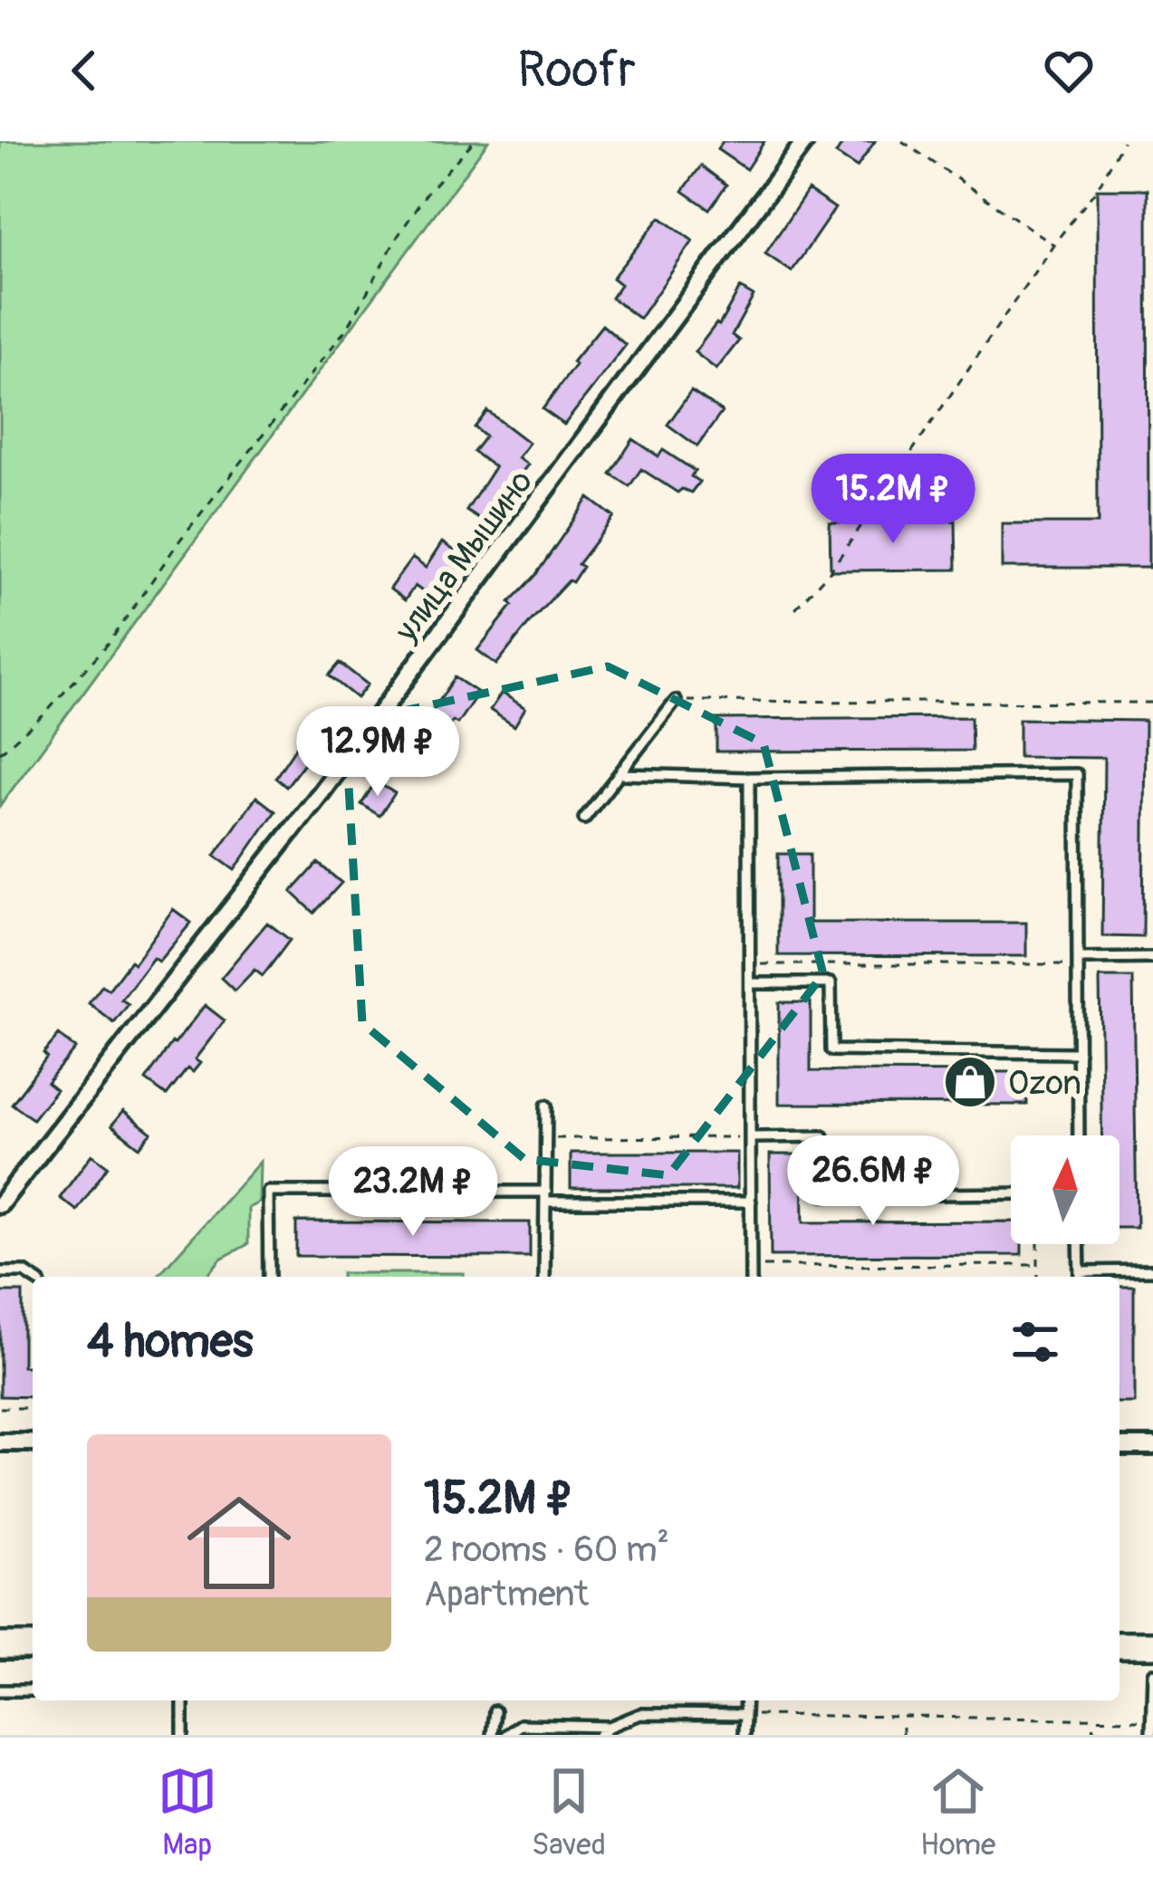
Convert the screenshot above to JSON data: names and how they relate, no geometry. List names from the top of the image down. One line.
{"streets":{"street":["улица Мышино"]},"places":{"shop":["Ozon"]},"north":"top","page":{"header":"Roofr","price":["15.2M ₽","12.9M ₽","26.6M ₽","23.2M ₽"],"heading":"4 homes","list":[{"name":"15.2M ₽","note":"2 rooms · 60 m² · Apartment"}],"tabs":["Map","Saved","Home"]}}
